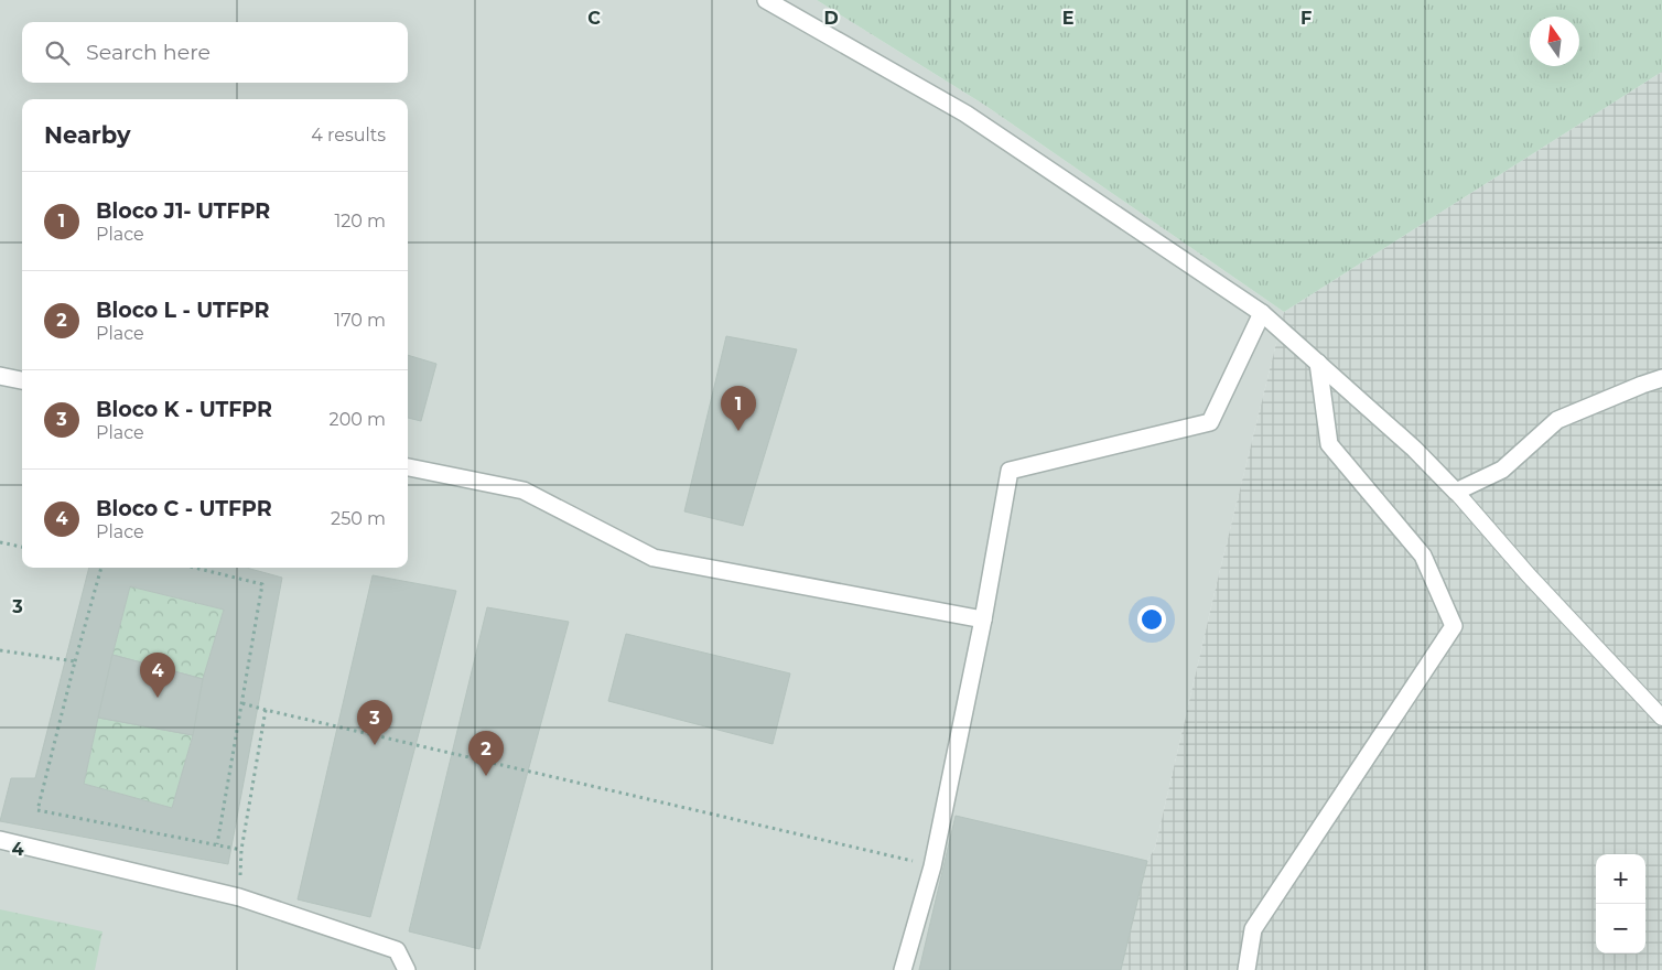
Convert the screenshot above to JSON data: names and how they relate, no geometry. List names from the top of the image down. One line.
{"north":"top","page":{"search":"Search here","heading":["Nearby","4 results"],"list":[{"mark":"1","name":"Bloco J1- UTFPR","note":"Place","value":"120 m"},{"mark":"2","name":"Bloco L - UTFPR","note":"Place","value":"170 m"},{"mark":"3","name":"Bloco K - UTFPR","note":"Place","value":"200 m"},{"mark":"4","name":"Bloco C - UTFPR","note":"Place","value":"250 m"}],"pins":["1","4","3","2"],"map_buttons":["+","−"]},"grid":{"columns":["C","D","E","F"],"rows":["3","4"]}}
